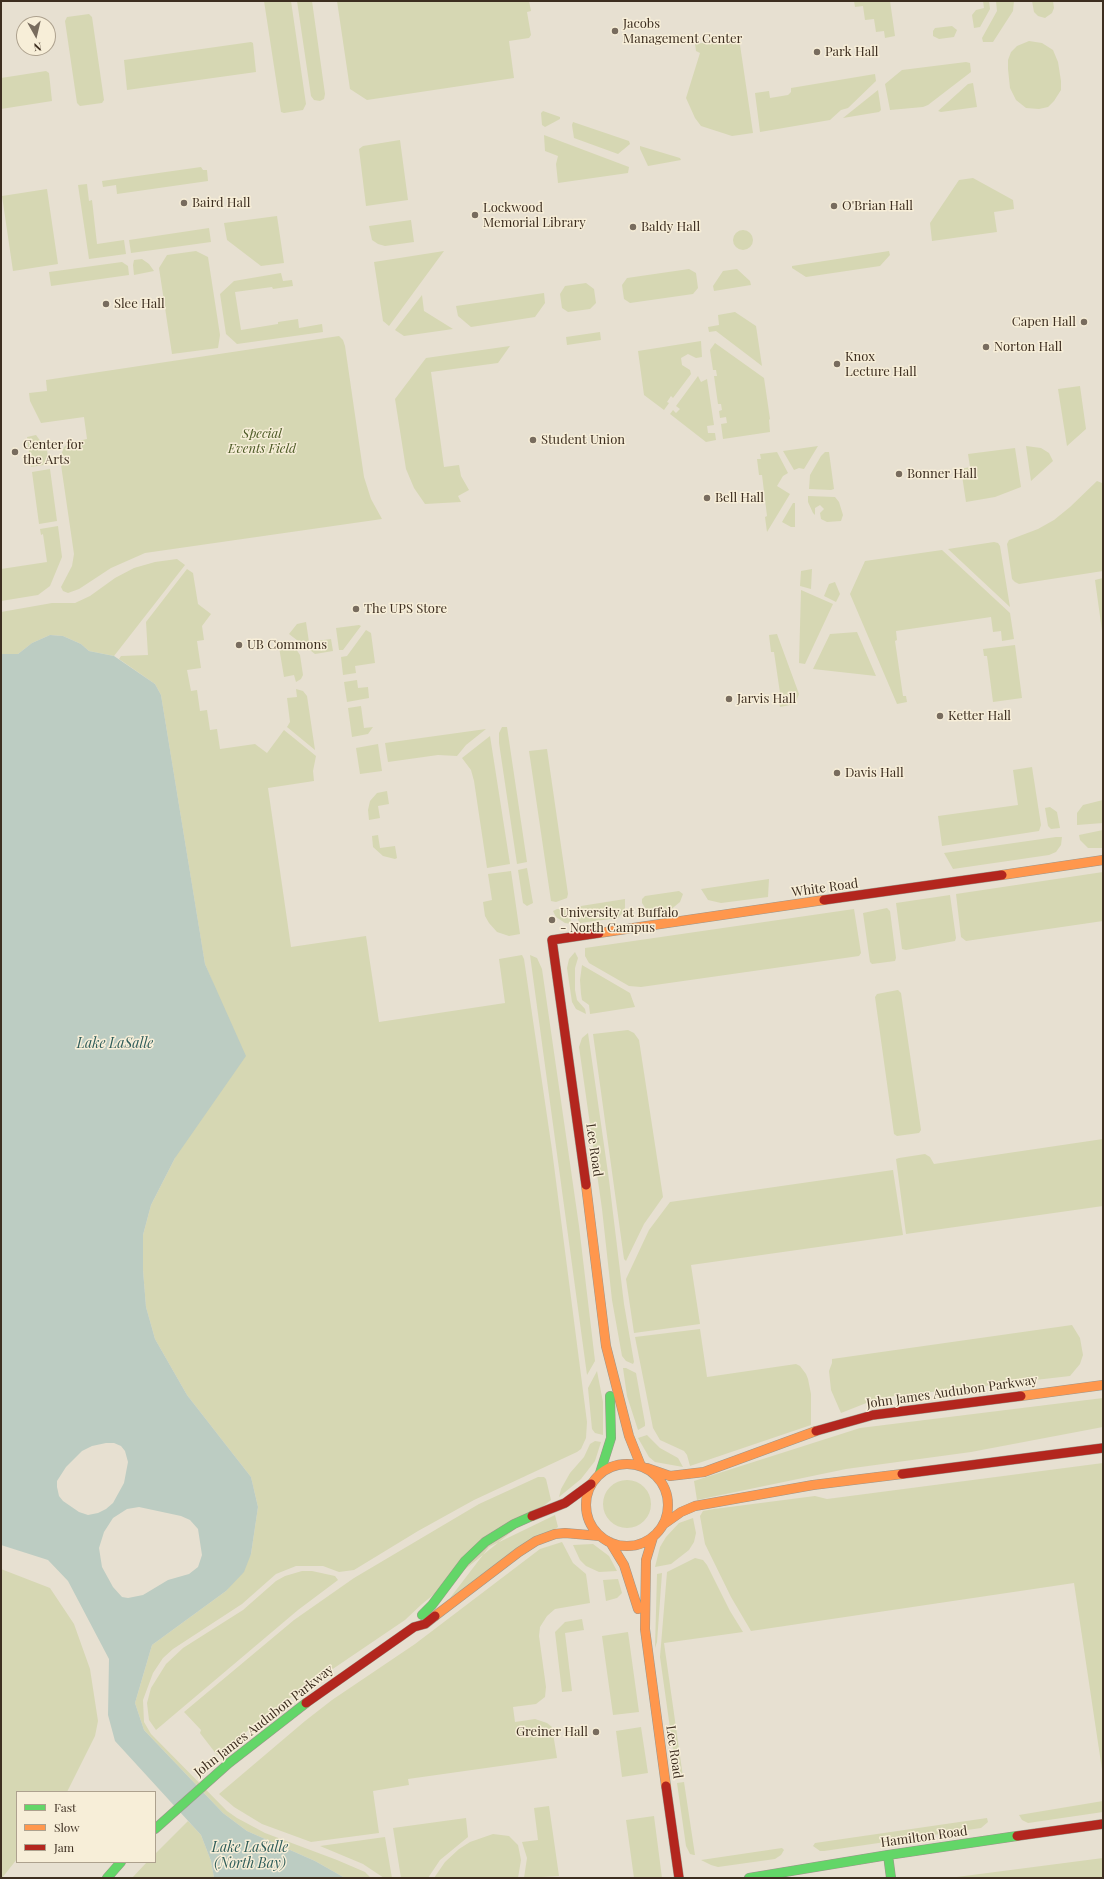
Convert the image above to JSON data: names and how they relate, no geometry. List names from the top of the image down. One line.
{"streets":{"street":["White Road","Lee Road","John James Audubon Parkway","Hamilton Road"]},"crossings":[["White Road","Lee Road"],["Lee Road","John James Audubon Parkway"]],"water":["Lake LaSalle","Lake LaSalle (North Bay)"],"parks":["Special Events Field"],"places":["Jacobs Management Center","Park Hall","Baird Hall","O'Brian Hall","Lockwood Memorial Library","Baldy Hall","Slee Hall","Capen Hall","Norton Hall","Knox Lecture Hall","Student Union","Center for the Arts","Bonner Hall","Bell Hall","The UPS Store","UB Commons","Jarvis Hall","Ketter Hall","Davis Hall","University at Buffalo - North Campus","Greiner Hall"],"legend":["Fast","Slow","Jam"],"north":"bottom"}
